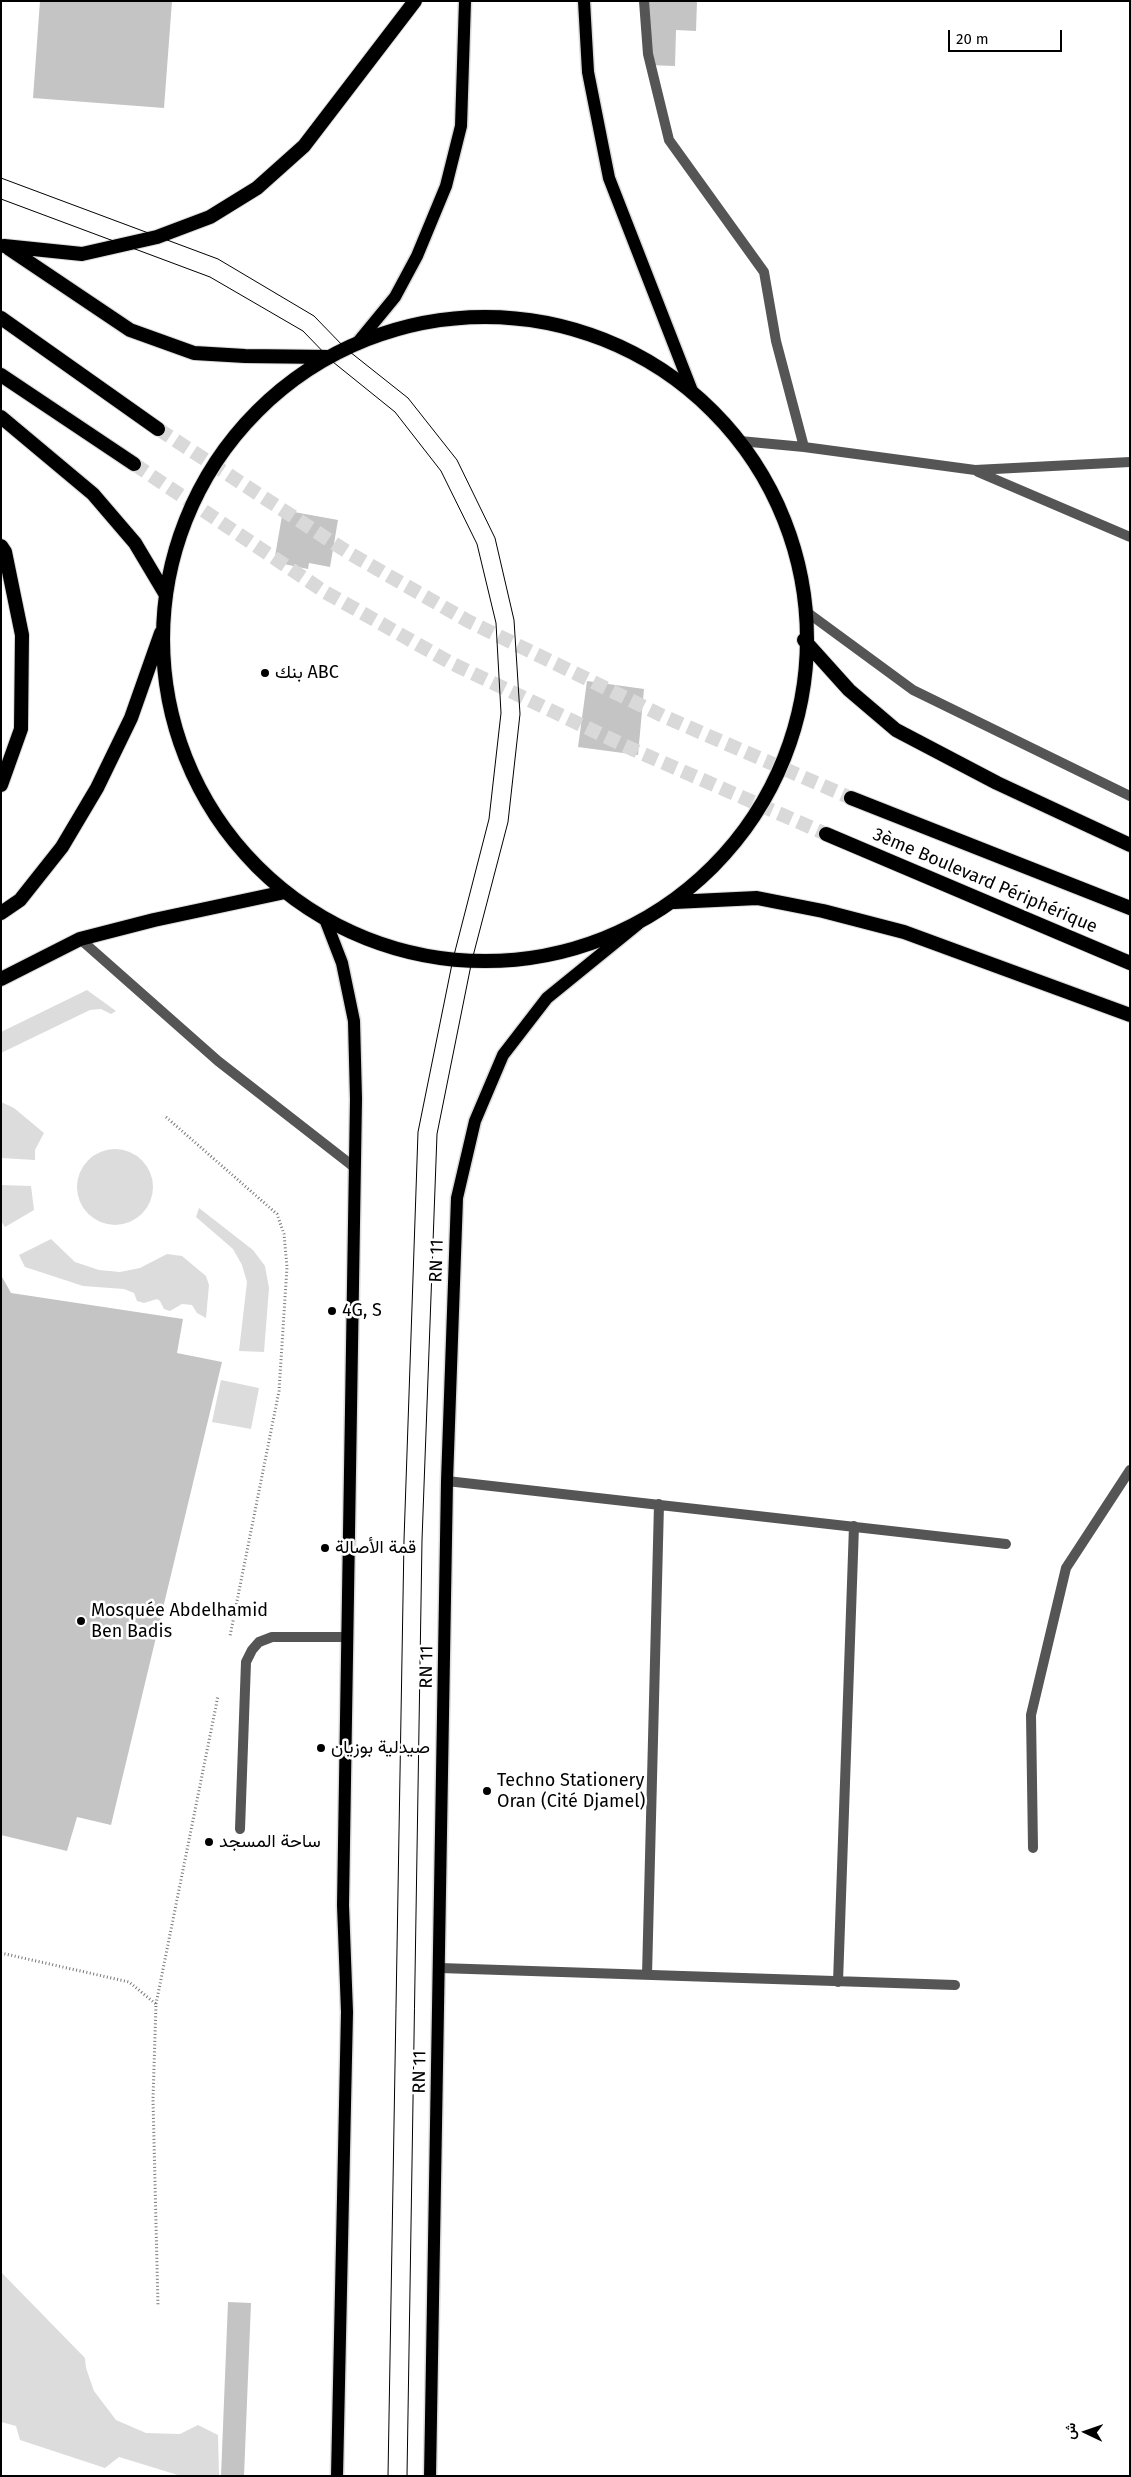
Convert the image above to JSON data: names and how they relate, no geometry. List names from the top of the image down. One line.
{"streets":{"highway":["3ème Boulevard Périphérique"],"main road":["RN 11"]},"places":["بنك ABC","4G, S","قمة الأصالة","Mosquée Abdelhamid Ben Badis","صيدلية بوزيان","Techno Stationery Oran (Cité Djamel)","ساحة المسجد"],"scale_bar":"20 m","north":"left"}
